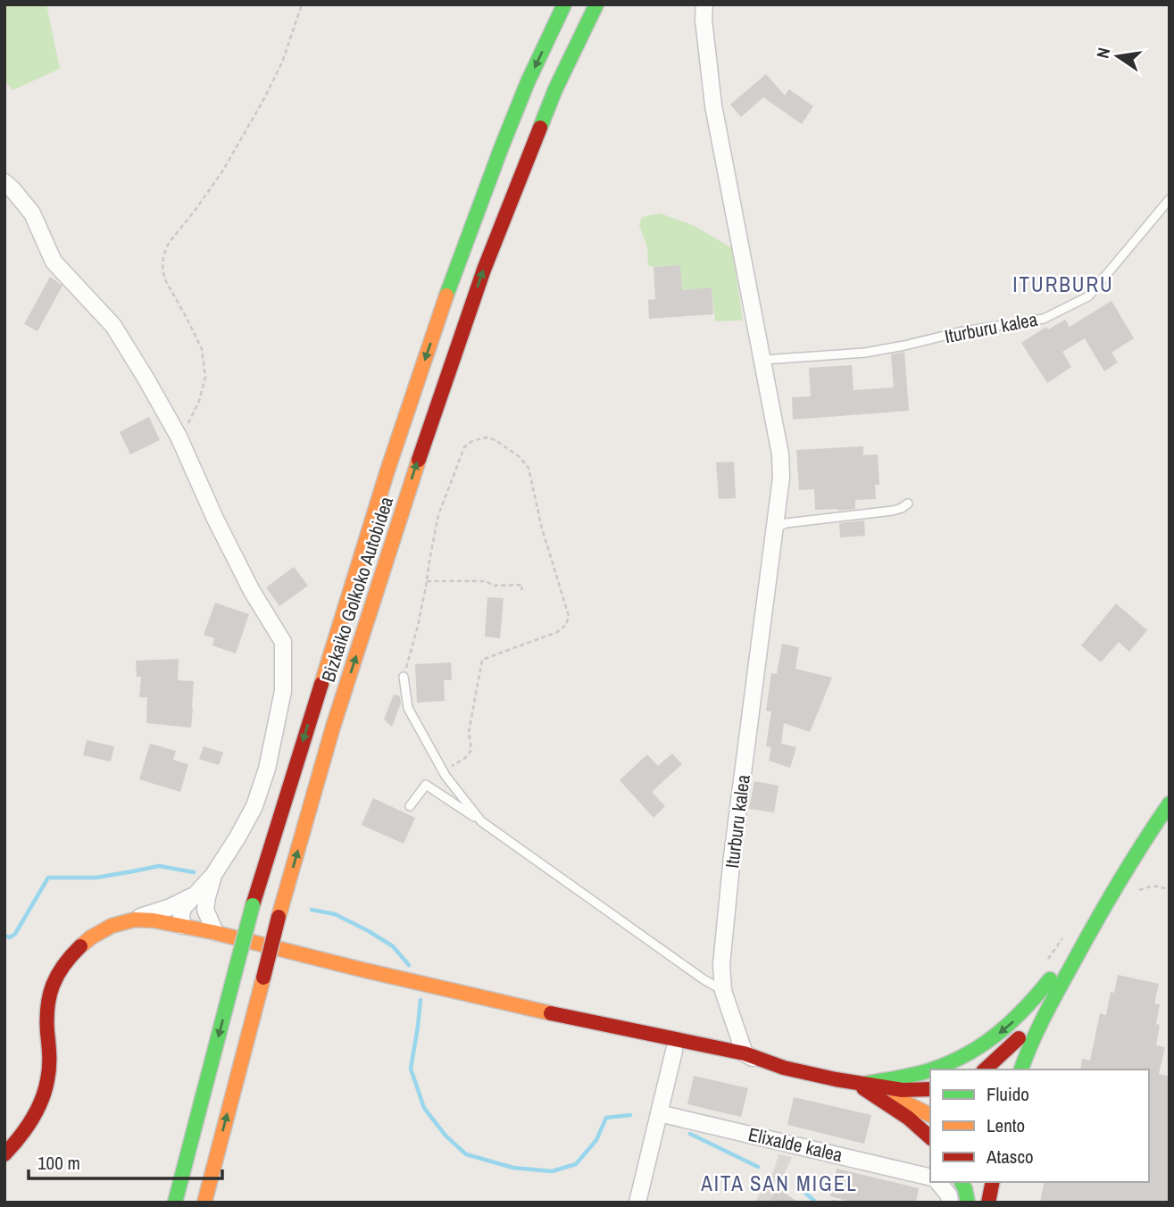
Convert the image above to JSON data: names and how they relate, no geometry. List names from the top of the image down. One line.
{"streets":{"main road":["Bizkaiko Golkoko Autobidea"],"street":["Iturburu kalea","Elixalde kalea"]},"districts":["ITURBURU","AITA SAN MIGEL"],"legend":["Fluido","Lento","Atasco"],"scale_bar":"100 m","north":"left"}
